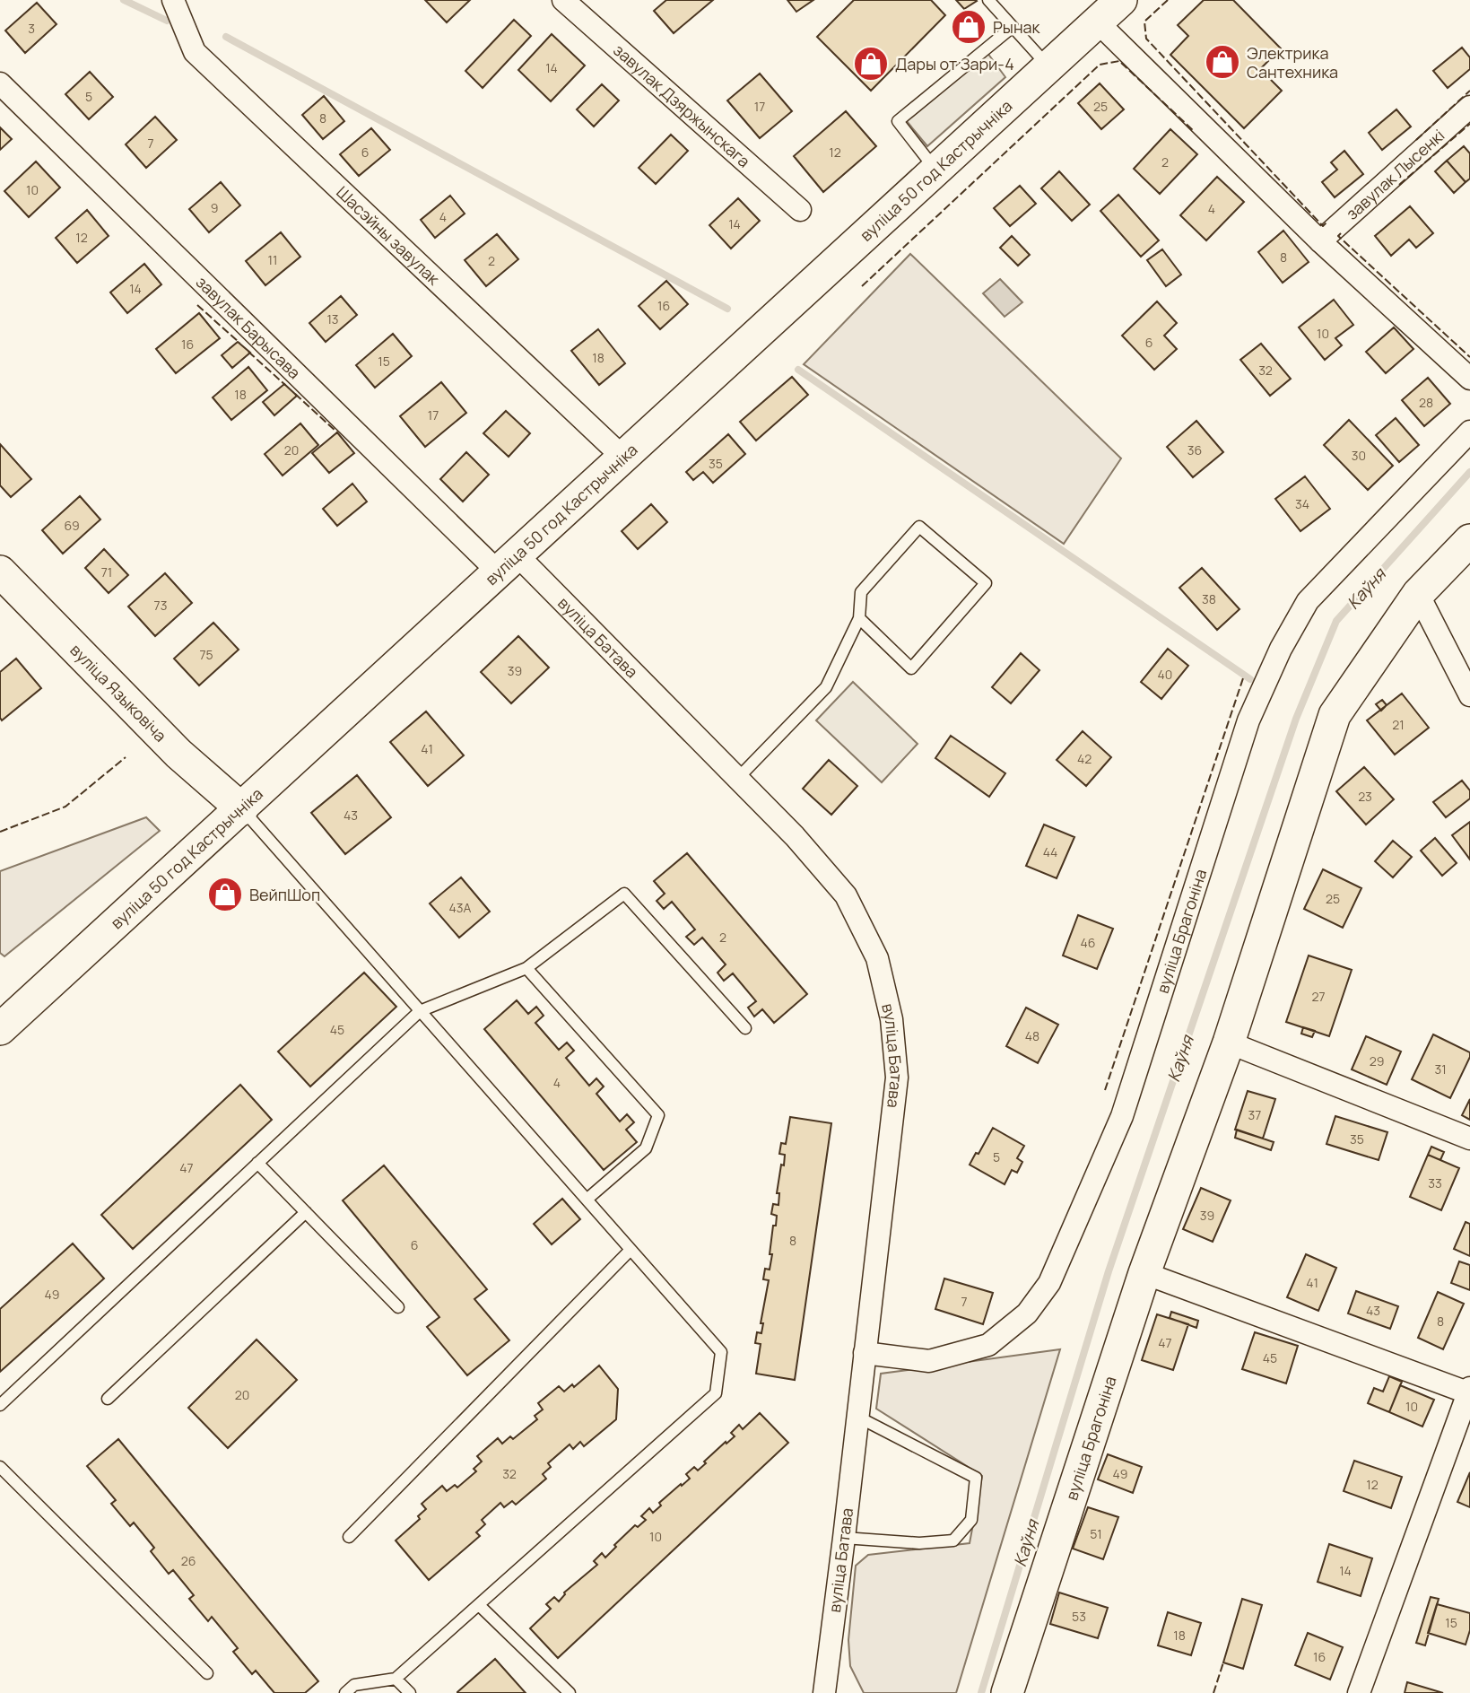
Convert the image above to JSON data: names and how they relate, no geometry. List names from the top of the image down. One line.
{"streets":{"street":["завулак Дзяржынскага","вуліца 50 год Кастрычніка","завулак Лысенкі","Шасэйны завулак","завулак Барысава","вуліца Батава","вуліца Языковіча","вуліца Брагоніна"]},"crossings":[["вуліца 50 год Кастрычніка","Шасэйны завулак"],["вуліца 50 год Кастрычніка","завулак Барысава"],["вуліца 50 год Кастрычніка","вуліца Батава"],["вуліца 50 год Кастрычніка","вуліца Языковіча"],["завулак Барысава","вуліца Батава"],["вуліца Батава","вуліца Брагоніна"]],"water":["Каўня"],"places":{"shop":["Рынак","Электрика Сантехника","Дары от Зари-4","ВейпШоп"]},"house_numbers":["3","14","5","17","25","8","7","6","12","2","10","9","4","4","14","12","8","11","2","14","16","13","10","6","16","18","15","32","18","28","17","20","36","30","35","34","69","71","38","73","75","39","40","21","41","42","23","43","44","25","43А","2","46","27","45","48","29","31","4","37","35","5","47","33","39","8","6","41","49","7","43","8","47","45","20","10","32","49","12","51","10","26","14","53","15","18","16"]}
